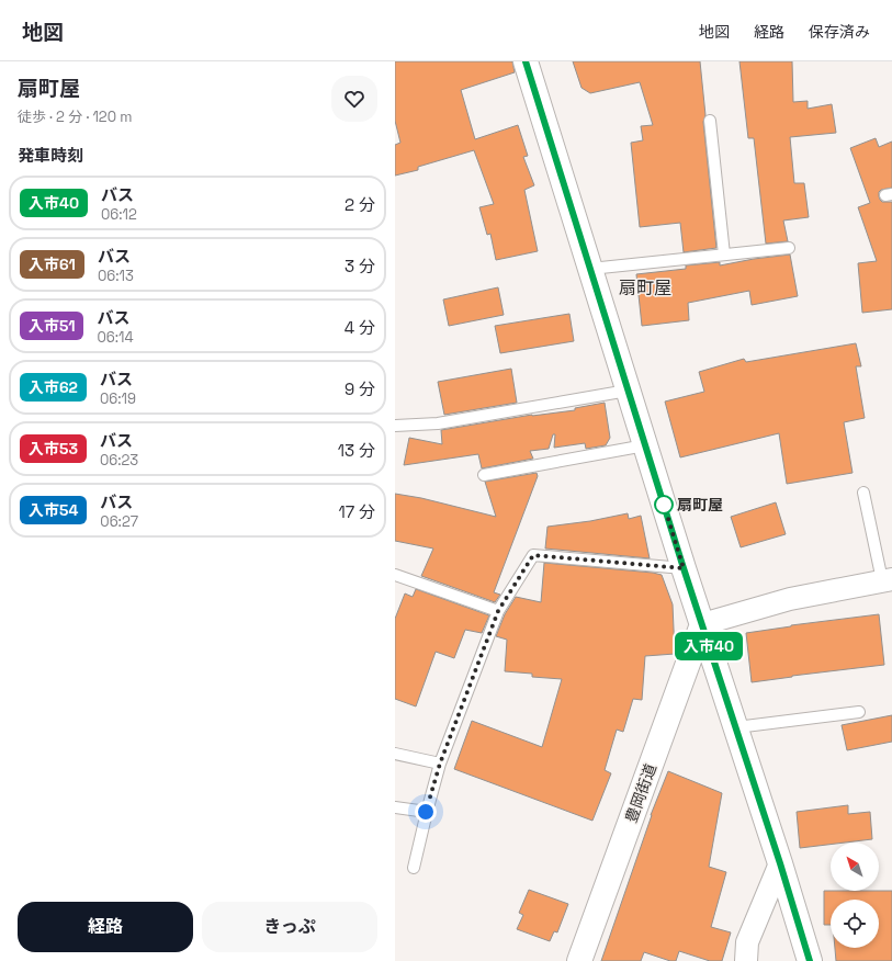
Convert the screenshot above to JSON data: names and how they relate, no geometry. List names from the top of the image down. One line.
{"streets":{"street":["豊岡街道"]},"districts":["扇町屋"],"places":["扇町屋"],"lines":["bus line 入市40"],"north":"top left","page":{"header":"地図","nav":["地図","経路","保存済み"],"heading":[["扇町屋","徒歩 · 2 分 · 120 m"],"発車時刻"],"on_map":"入市40","list":[{"mark":"入市40","name":"バス","note":"06:12","value":"2 分"},{"mark":"入市61","name":"バス","note":"06:13","value":"3 分"},{"mark":"入市51","name":"バス","note":"06:14","value":"4 分"},{"mark":"入市62","name":"バス","note":"06:19","value":"9 分"},{"mark":"入市53","name":"バス","note":"06:23","value":"13 分"},{"mark":"入市54","name":"バス","note":"06:27","value":"17 分"}],"buttons":["経路","きっぷ"]}}
